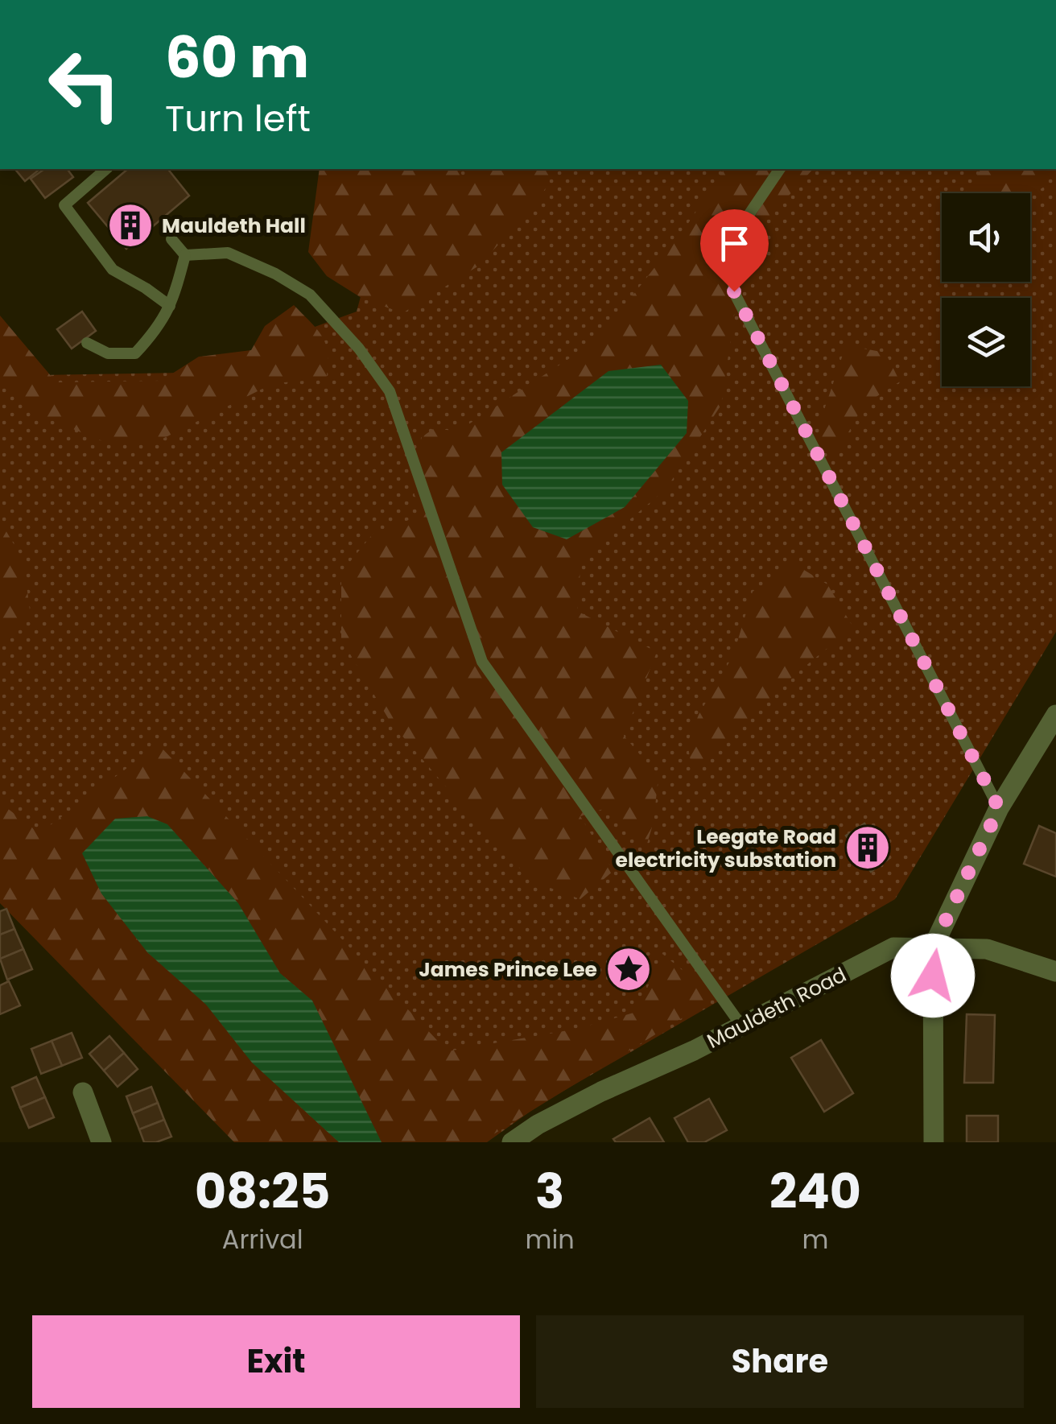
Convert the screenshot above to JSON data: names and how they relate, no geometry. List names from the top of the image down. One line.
{"streets":{"street":["Mauldeth Road"]},"places":{"building":["Mauldeth Hall","Leegate Road electricity substation"],"place":["James Prince Lee"]},"page":{"turn":["60 m","Turn left"],"eta":["08:25","Arrival","3","min","240","m"],"buttons":["Exit","Share"]}}
